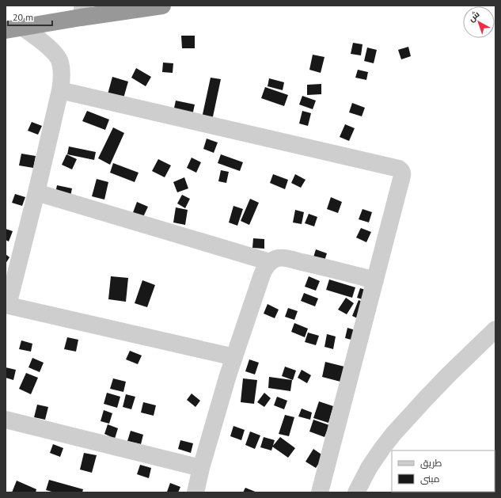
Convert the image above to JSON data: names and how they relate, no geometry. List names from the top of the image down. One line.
{"legend":["طريق","مبنى"],"scale_bar":"20 m","north":"top left"}
